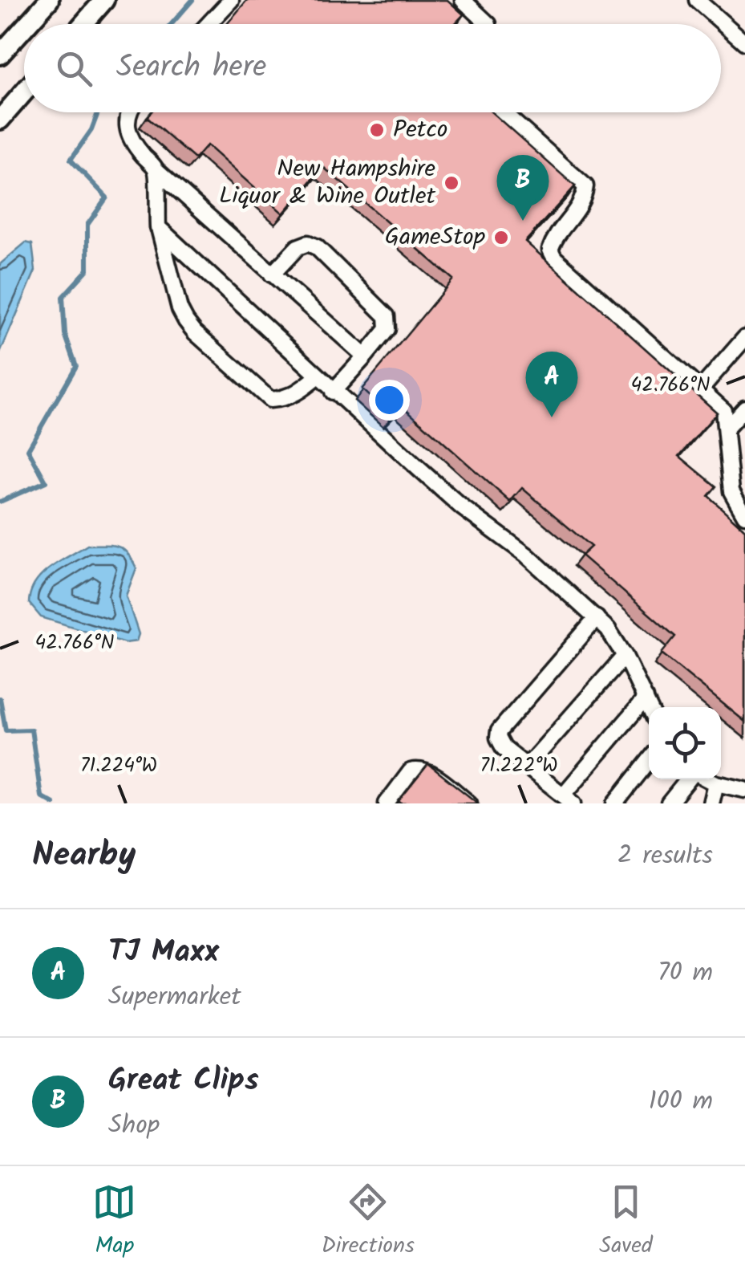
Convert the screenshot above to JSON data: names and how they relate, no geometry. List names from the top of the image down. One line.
{"places":["Petco","New Hampshire Liquor & Wine Outlet","GameStop"],"page":{"search":"Search here","pins":["B","A"],"heading":["Nearby","2 results"],"list":[{"mark":"A","name":"TJ Maxx","note":"Supermarket","value":"70 m"},{"mark":"B","name":"Great Clips","note":"Shop","value":"100 m"}],"nav":["Map","Directions","Saved"]},"coordinates":["42.766°N","71.224°W","71.222°W"]}
